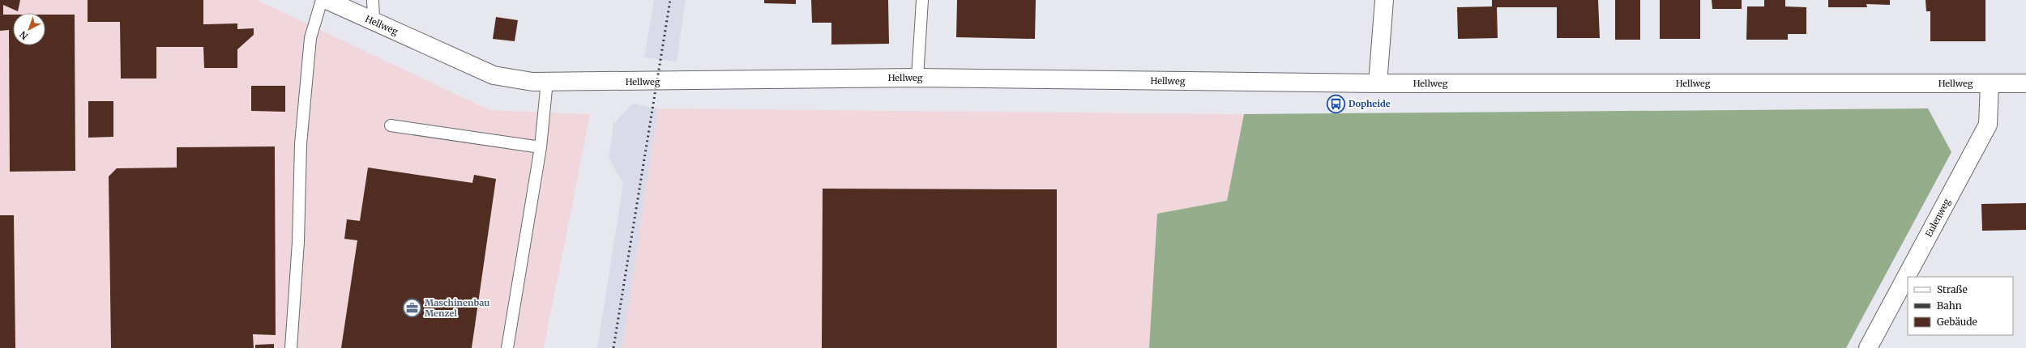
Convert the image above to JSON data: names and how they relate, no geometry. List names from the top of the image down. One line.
{"streets":{"street":["Hellweg","Eulenweg"]},"crossings":[["Hellweg","Eulenweg"]],"places":{"bus stop":["Dopheide"],"office":["Maschinenbau Menzel"]},"legend":["Straße","Bahn","Gebäude"],"north":"bottom left"}
